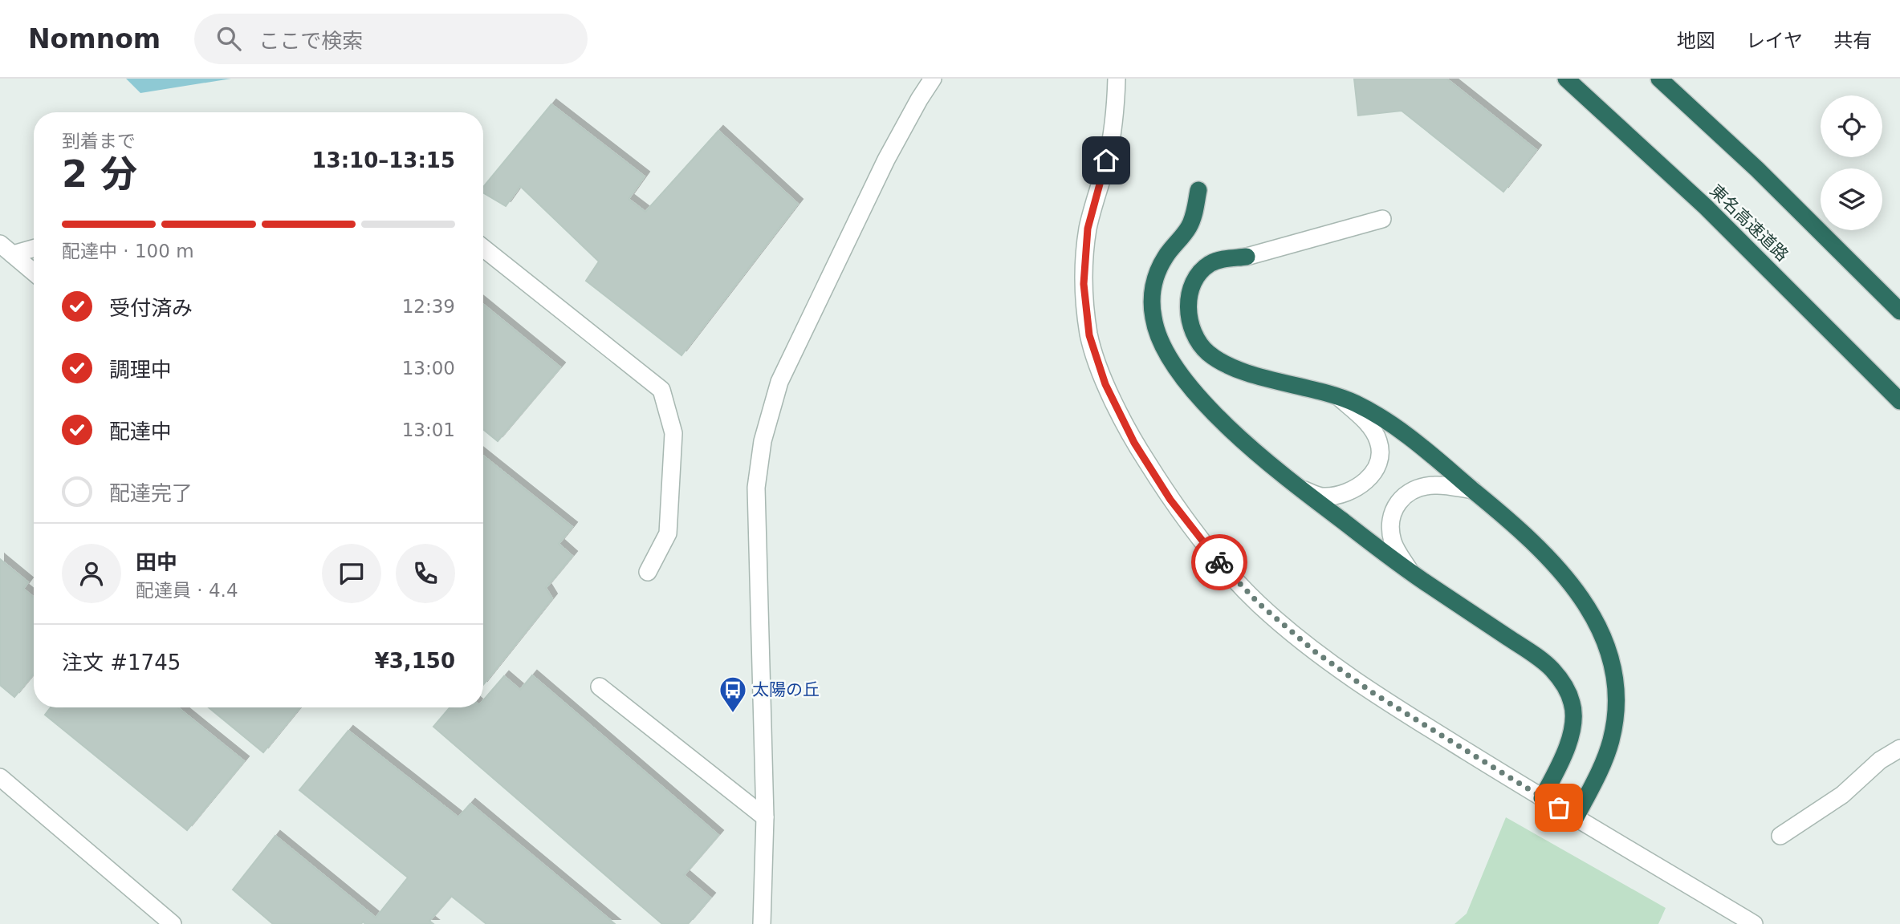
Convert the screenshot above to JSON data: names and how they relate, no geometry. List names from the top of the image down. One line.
{"streets":{"highway":["東名高速道路"]},"places":{"bus stop":["太陽の丘"]},"page":{"header":"Nomnom","search":"ここで検索","nav":["地図","レイヤ","共有"],"heading":["2 分","到着まで","13:10–13:15"],"panel":["田中","配達員 · 4.4","注文 #1745","¥3,150"],"bar":"配達中 · 100 m","list":[["受付済み","12:39"],["調理中","13:00"],["配達中","13:01"],"配達完了"]}}
